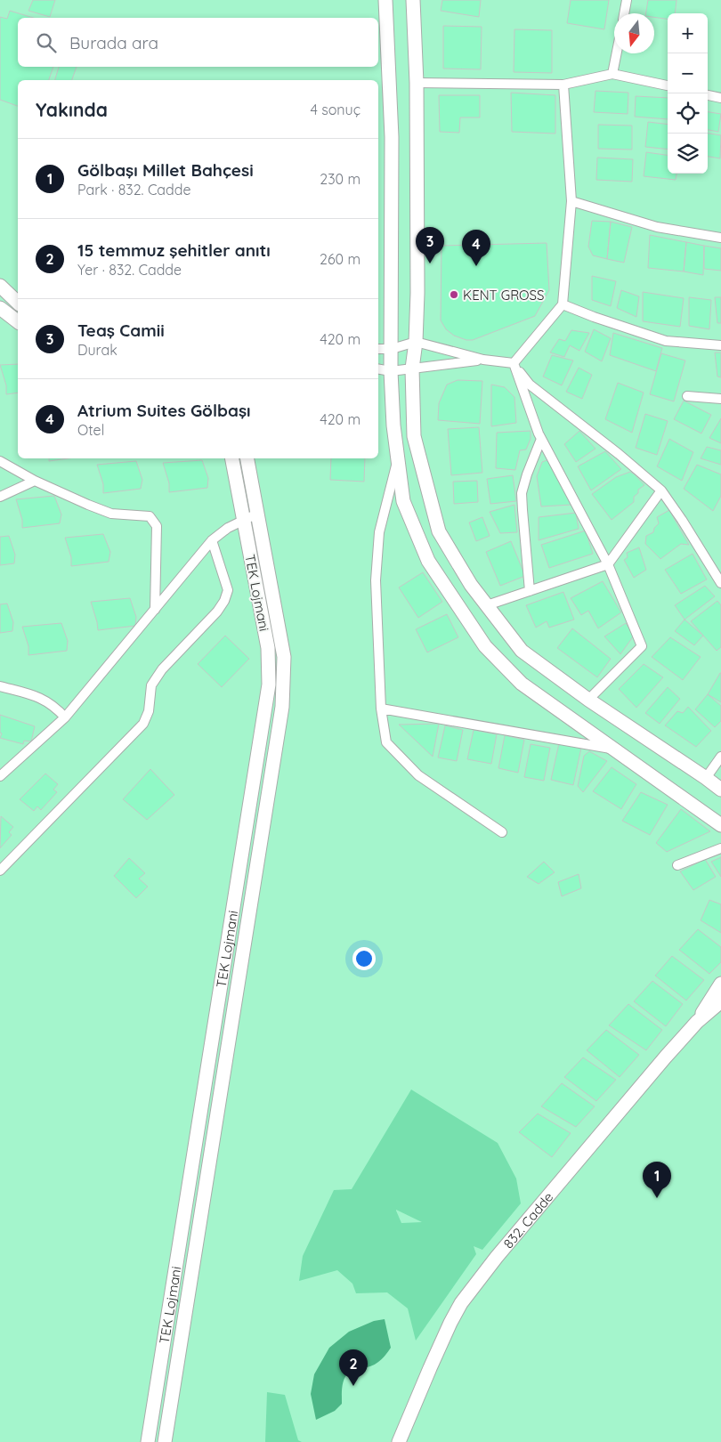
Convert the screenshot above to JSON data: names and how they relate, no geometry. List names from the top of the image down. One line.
{"streets":{"street":["TEK Lojmani","832. Cadde"]},"places":["KENT GROSS"],"north":"bottom","page":{"map_buttons":["+","−"],"search":"Burada ara","heading":["Yakında","4 sonuç"],"list":[{"mark":"1","name":"Gölbaşı Millet Bahçesi","note":"Park · 832. Cadde","value":"230 m"},{"mark":"2","name":"15 temmuz şehitler anıtı","note":"Yer · 832. Cadde","value":"260 m"},{"mark":"3","name":"Teaş Camii","note":"Durak","value":"420 m"},{"mark":"4","name":"Atrium Suites Gölbaşı","note":"Otel","value":"420 m"}],"pins":["3","4","1","2"]}}
